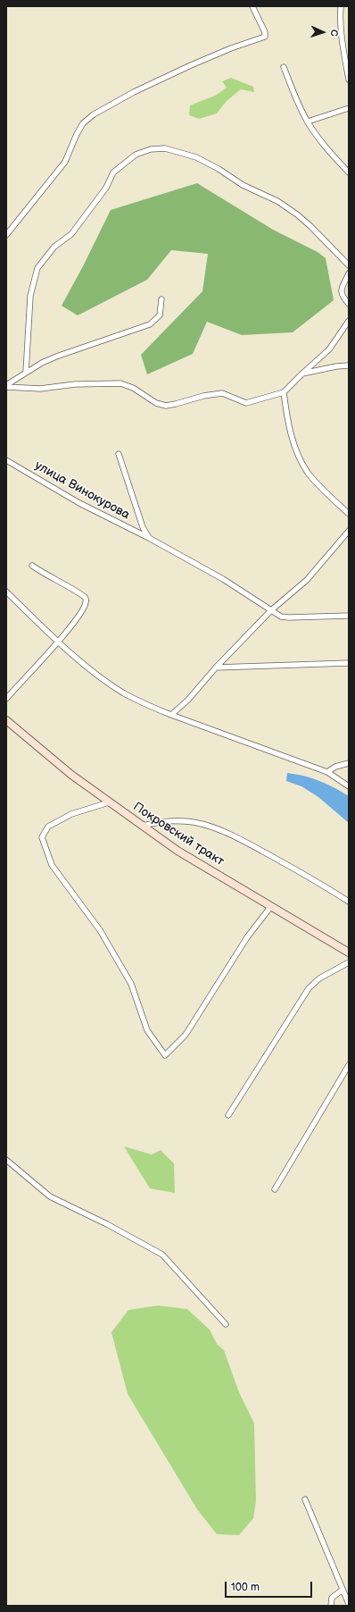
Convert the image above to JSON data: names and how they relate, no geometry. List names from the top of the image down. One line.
{"streets":{"main road":["Покровский тракт"],"street":["улица Винокурова"]},"scale_bar":"100 m","north":"right"}
